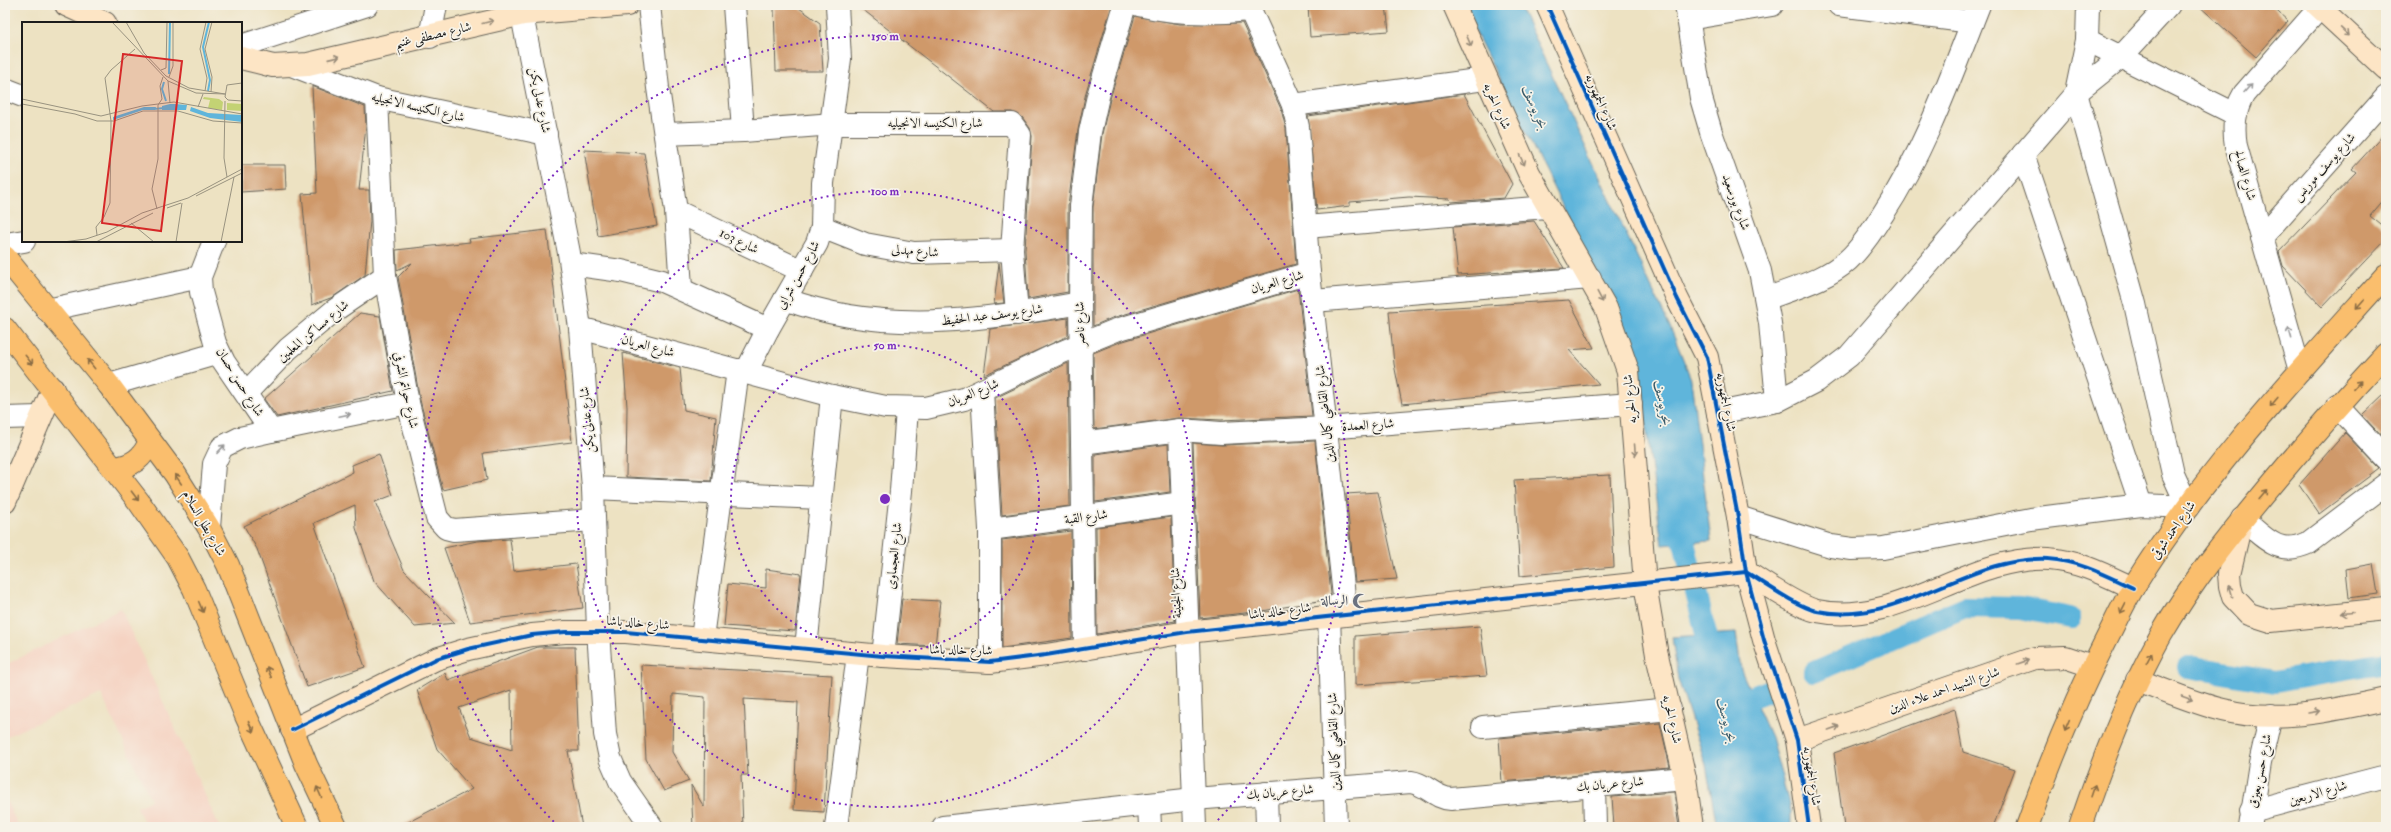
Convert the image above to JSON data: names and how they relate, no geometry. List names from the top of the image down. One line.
{"streets":{"main road":["شارع بطل السلام","شارع احمد شوقى"],"street":["شارع مصطفى غنيم","شارع عدلى يكن","شارع الجمهوريه","شارع الحريه","شارع الكنيسه الانجيليه","شارع يوسف موريس","شارع الصالح","شارع بورسعيد","شارع 103","شارع مهدلى","شارع حسن شرابى","شارع العريان","شارع يوسف عبد الحفيظ","شارع ناصر","شارع مساكن المعلمين","شارع حسن حسان","شارع حواتم الشرفي","شارع القاضي كمال الدين","شارع العمدة","شارع القبة","شارع العجماوى","شارع الجنينة","شارع خالد باشا","شارع الشهيد احمد علاء الدين","شارع حسن بعيزق","شارع عريان بك","شارع الاربعين"]},"crossings":[["شارع مصطفى غنيم","شارع عدلى يكن"],["شارع مصطفى غنيم","شارع الكنيسه الانجيليه"],["شارع عدلى يكن","شارع الكنيسه الانجيليه"],["شارع عدلى يكن","شارع العريان"],["شارع عدلى يكن","شارع حواتم الشرفي"],["شارع عدلى يكن","شارع خالد باشا"],["شارع الجمهوريه","شارع خالد باشا"],["شارع الجمهوريه","شارع الشهيد احمد علاء الدين"],["شارع الحريه","شارع العمدة"],["شارع الحريه","شارع خالد باشا"],["شارع الحريه","شارع عريان بك"],["شارع الكنيسه الانجيليه","شارع مهدلى"],["شارع الكنيسه الانجيليه","شارع حسن شرابى"],["شارع الكنيسه الانجيليه","شارع يوسف عبد الحفيظ"],["شارع الكنيسه الانجيليه","شارع حواتم الشرفي"],["شارع يوسف موريس","شارع الصالح"],["شارع الصالح","شارع احمد شوقى"],["شارع 103","شارع حسن شرابى"],["شارع مهدلى","شارع حسن شرابى"],["شارع حسن شرابى","شارع العريان"],["شارع حسن شرابى","شارع يوسف عبد الحفيظ"],["شارع حسن شرابى","شارع خالد باشا"],["شارع العريان","شارع ناصر"],["شارع العريان","شارع القاضي كمال الدين"],["شارع العريان","شارع العجماوى"],["شارع يوسف عبد الحفيظ","شارع ناصر"],["شارع ناصر","شارع العمدة"],["شارع ناصر","شارع القبة"],["شارع ناصر","شارع خالد باشا"],["شارع مساكن المعلمين","شارع حسن حسان"],["شارع مساكن المعلمين","شارع حواتم الشرفي"],["شارع القاضي كمال الدين","شارع العمدة"],["شارع القاضي كمال الدين","شارع خالد باشا"],["شارع القاضي كمال الدين","شارع عريان بك"],["شارع العمدة","شارع الجنينة"],["شارع القبة","شارع الجنينة"],["شارع بطل السلام","شارع خالد باشا"],["شارع احمد شوقى","شارع الشهيد احمد علاء الدين"],["شارع العجماوى","شارع خالد باشا"],["شارع الجنينة","شارع خالد باشا"],["شارع الجنينة","شارع عريان بك"],["شارع حسن بعيزق","شارع الاربعين"]],"one_way":["شارع الحريه","شارع الصالح"],"water":["بحر يوسف"],"places":{"mosque":["الرسالة"]},"rings":["150 m","100 m","50 m"]}
